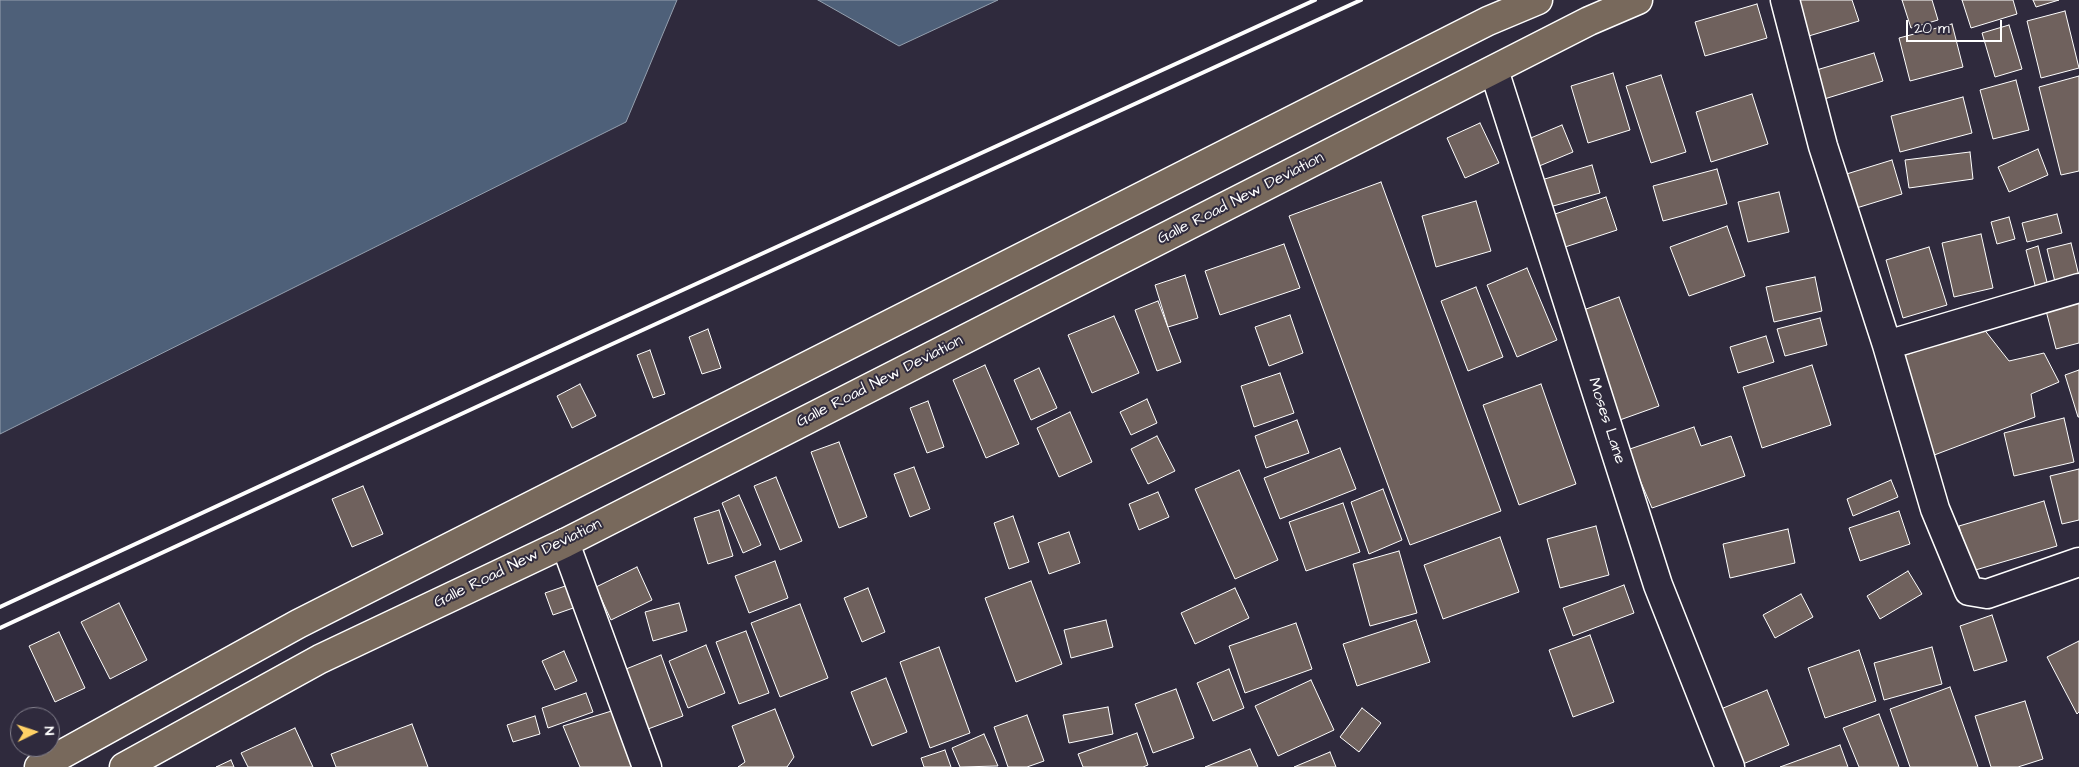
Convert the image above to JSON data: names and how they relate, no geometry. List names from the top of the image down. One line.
{"streets":{"main road":["Galle Road New Deviation"],"street":["Moses Lane"]},"crossings":[["Galle Road New Deviation","Moses Lane"]],"scale_bar":"20 m","north":"right"}
